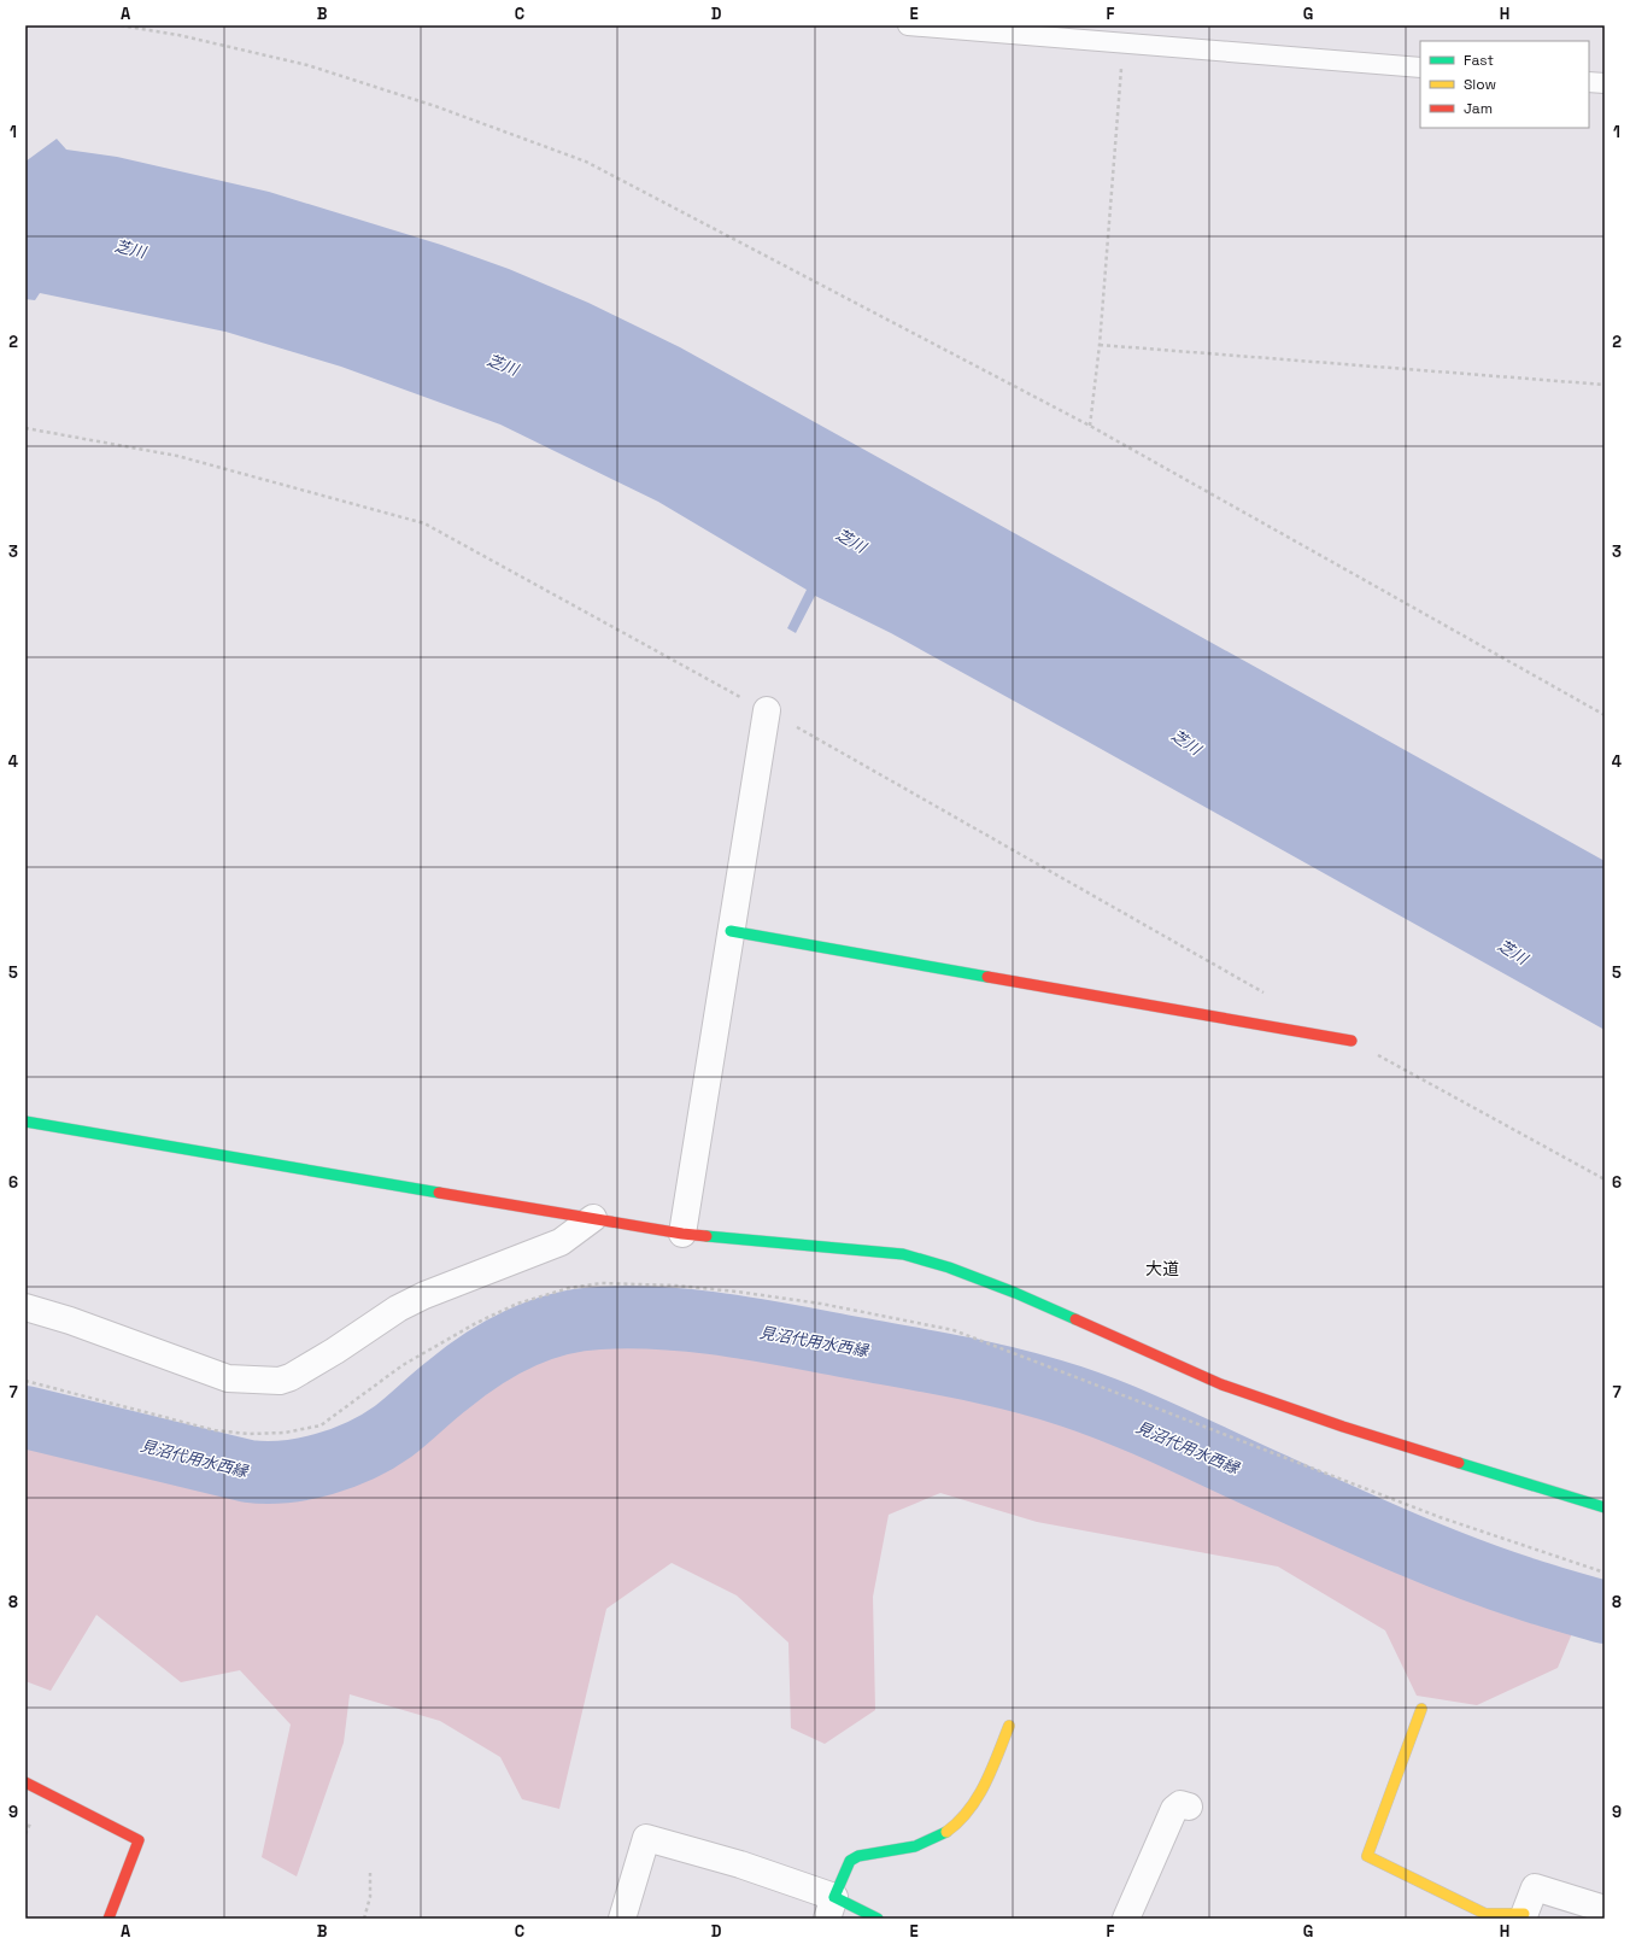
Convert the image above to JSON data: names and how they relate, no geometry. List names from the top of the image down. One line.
{"districts":["大道"],"water":["芝川","見沼代用水西縁"],"legend":["Fast","Slow","Jam"],"grid":{"columns":["A","B","C","D","E","F","G","H"],"rows":["1","2","3","4","5","6","7","8","9"]}}
